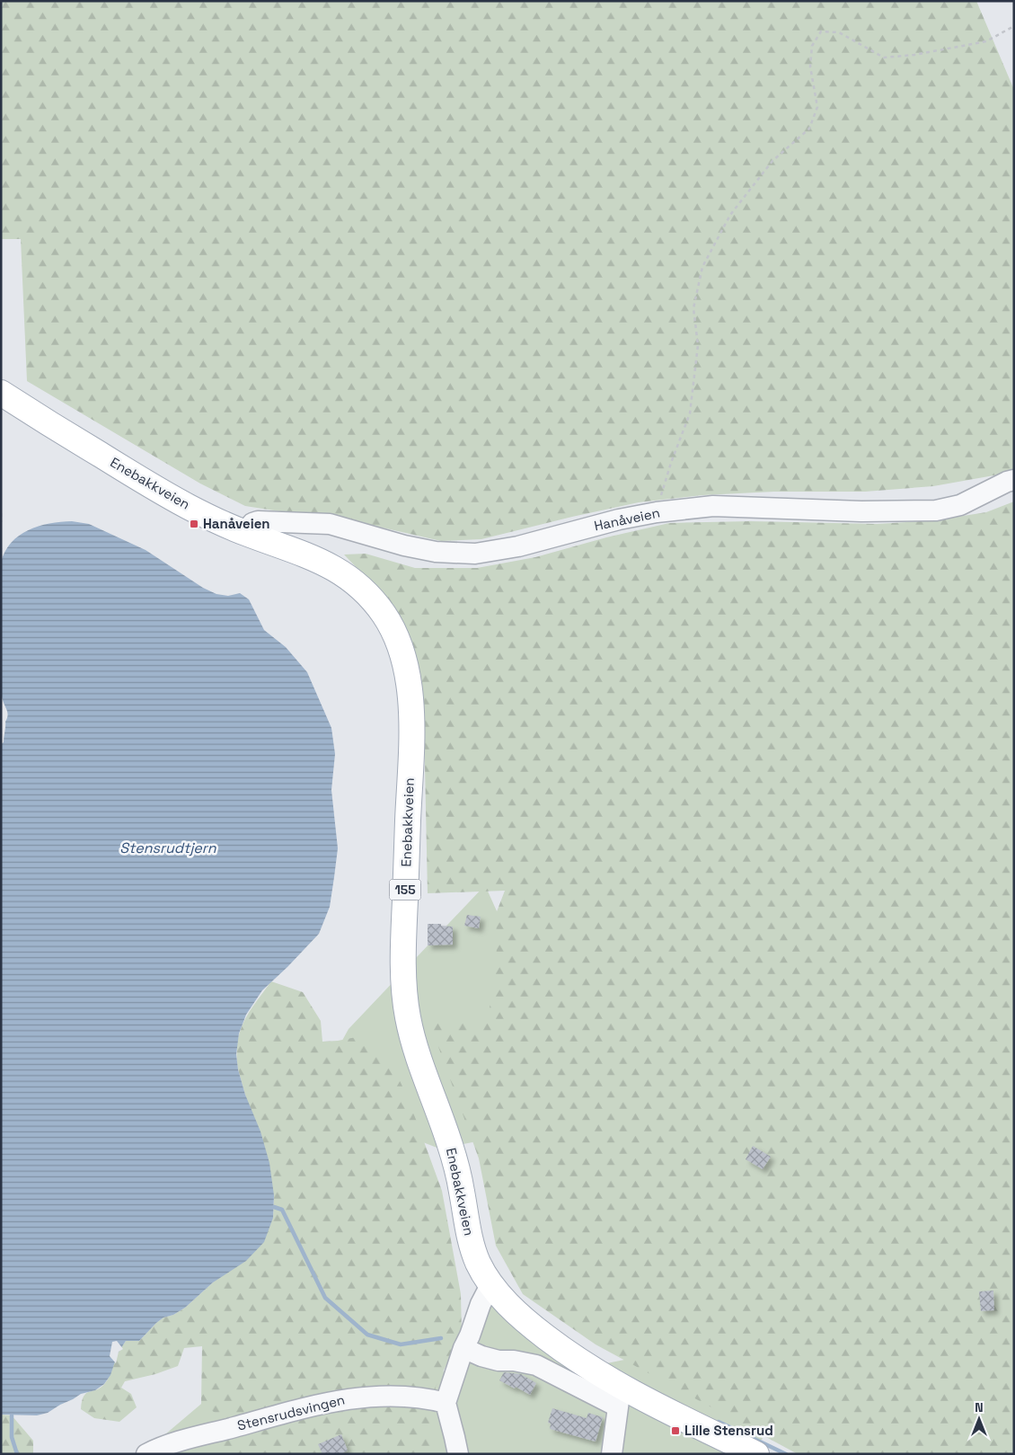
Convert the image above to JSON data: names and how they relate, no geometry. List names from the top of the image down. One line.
{"streets":{"main road":["Enebakkveien","155"],"street":["Hanåveien","Stensrudsvingen"]},"crossings":[["Enebakkveien","Hanåveien"]],"water":["Stensrudtjern"],"places":{"transit":["Hanåveien","Lille Stensrud"]},"north":"top"}
